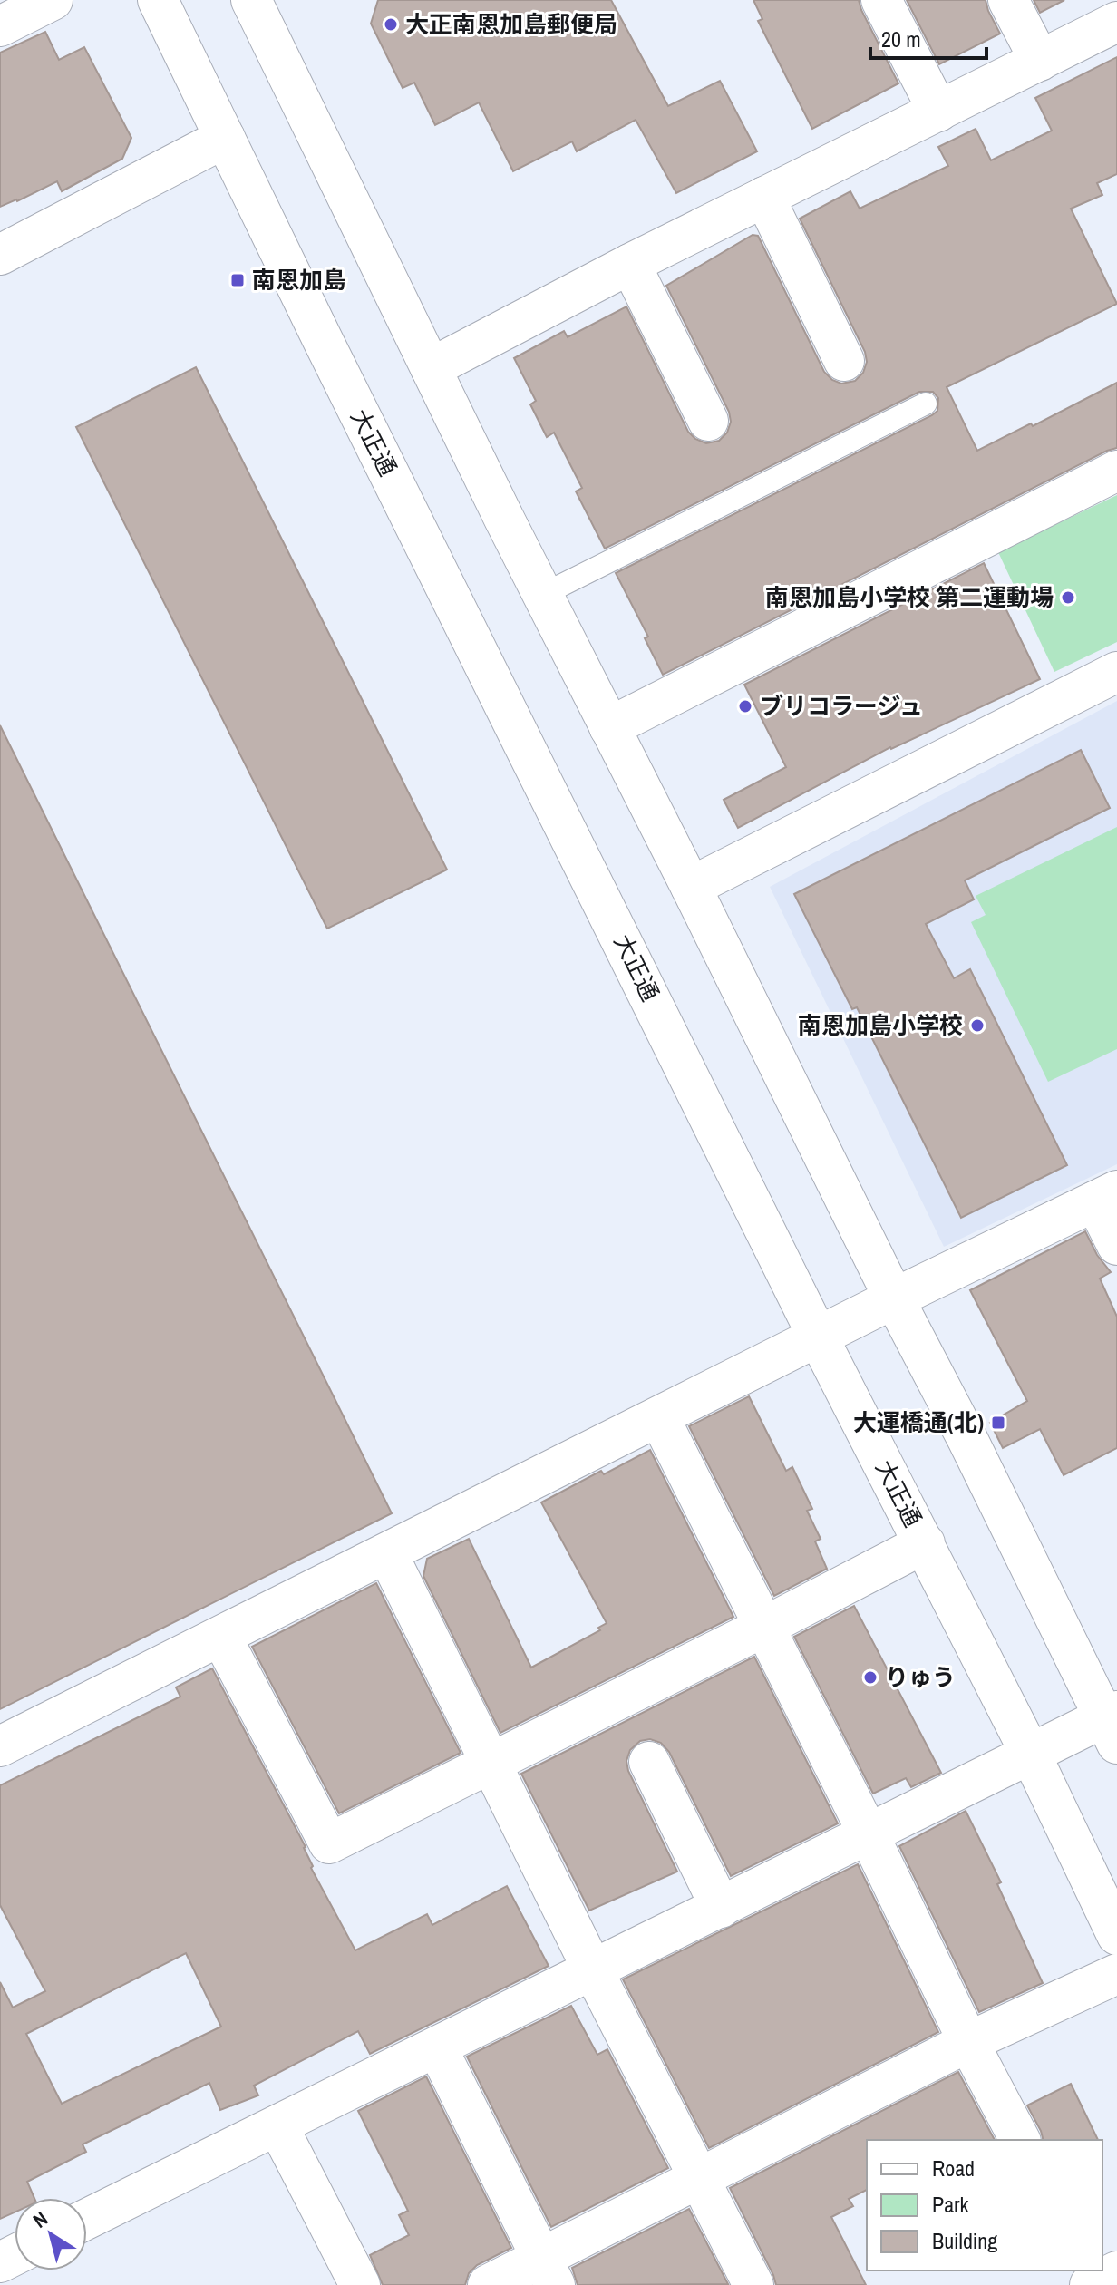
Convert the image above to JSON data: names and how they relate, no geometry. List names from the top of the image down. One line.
{"streets":{"street":["大正通"]},"places":{"other":["大正南恩加島郵便局","南恩加島小学校 第二運動場","ブリコラージュ","南恩加島小学校","りゅう"],"transit":["南恩加島","大運橋通(北)"]},"legend":["Road","Park","Building"],"scale_bar":"20 m","north":"top left"}
